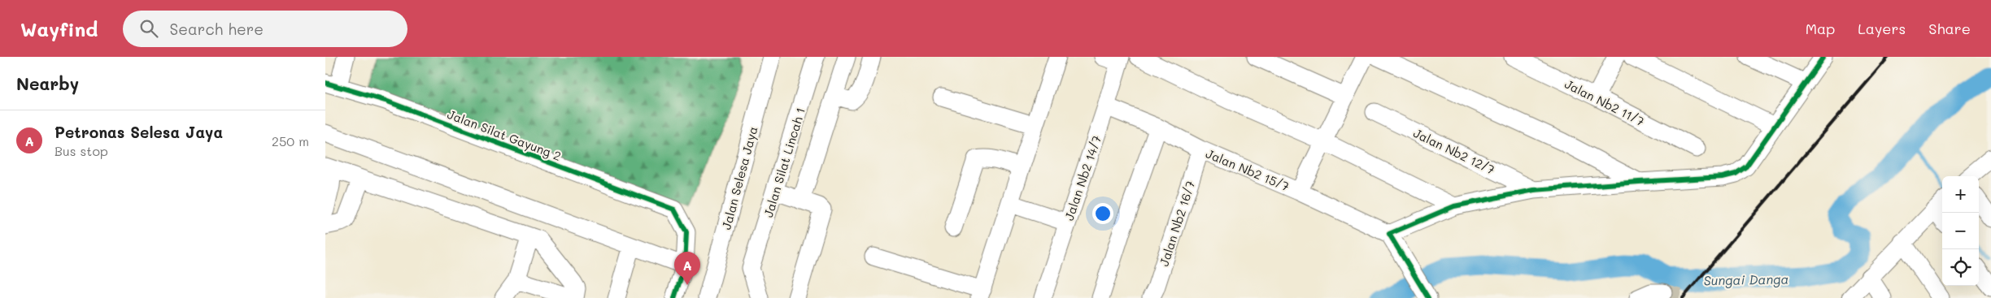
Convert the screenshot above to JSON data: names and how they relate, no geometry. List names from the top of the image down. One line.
{"streets":{"street":["Jalan Nb2 11/7","Jalan Silat Gayung 2","Jalan Nb2 12/7","Jalan Silat Lincah 1","Jalan Nb2 15/7","Jalan Selesa Jaya","Jalan Nb2 14/7","Jalan Nb2 16/7"]},"crossings":[["Jalan Nb2 15/7","Jalan Nb2 14/7"],["Jalan Nb2 15/7","Jalan Nb2 16/7"]],"water":["Sungai Danga"],"page":{"header":"Wayfind","search":"Search here","nav":["Map","Layers","Share"],"heading":"Nearby","list":[{"mark":"A","name":"Petronas Selesa Jaya","note":"Bus stop","value":"250 m"}],"map_buttons":["+","−"],"pins":"A"}}
